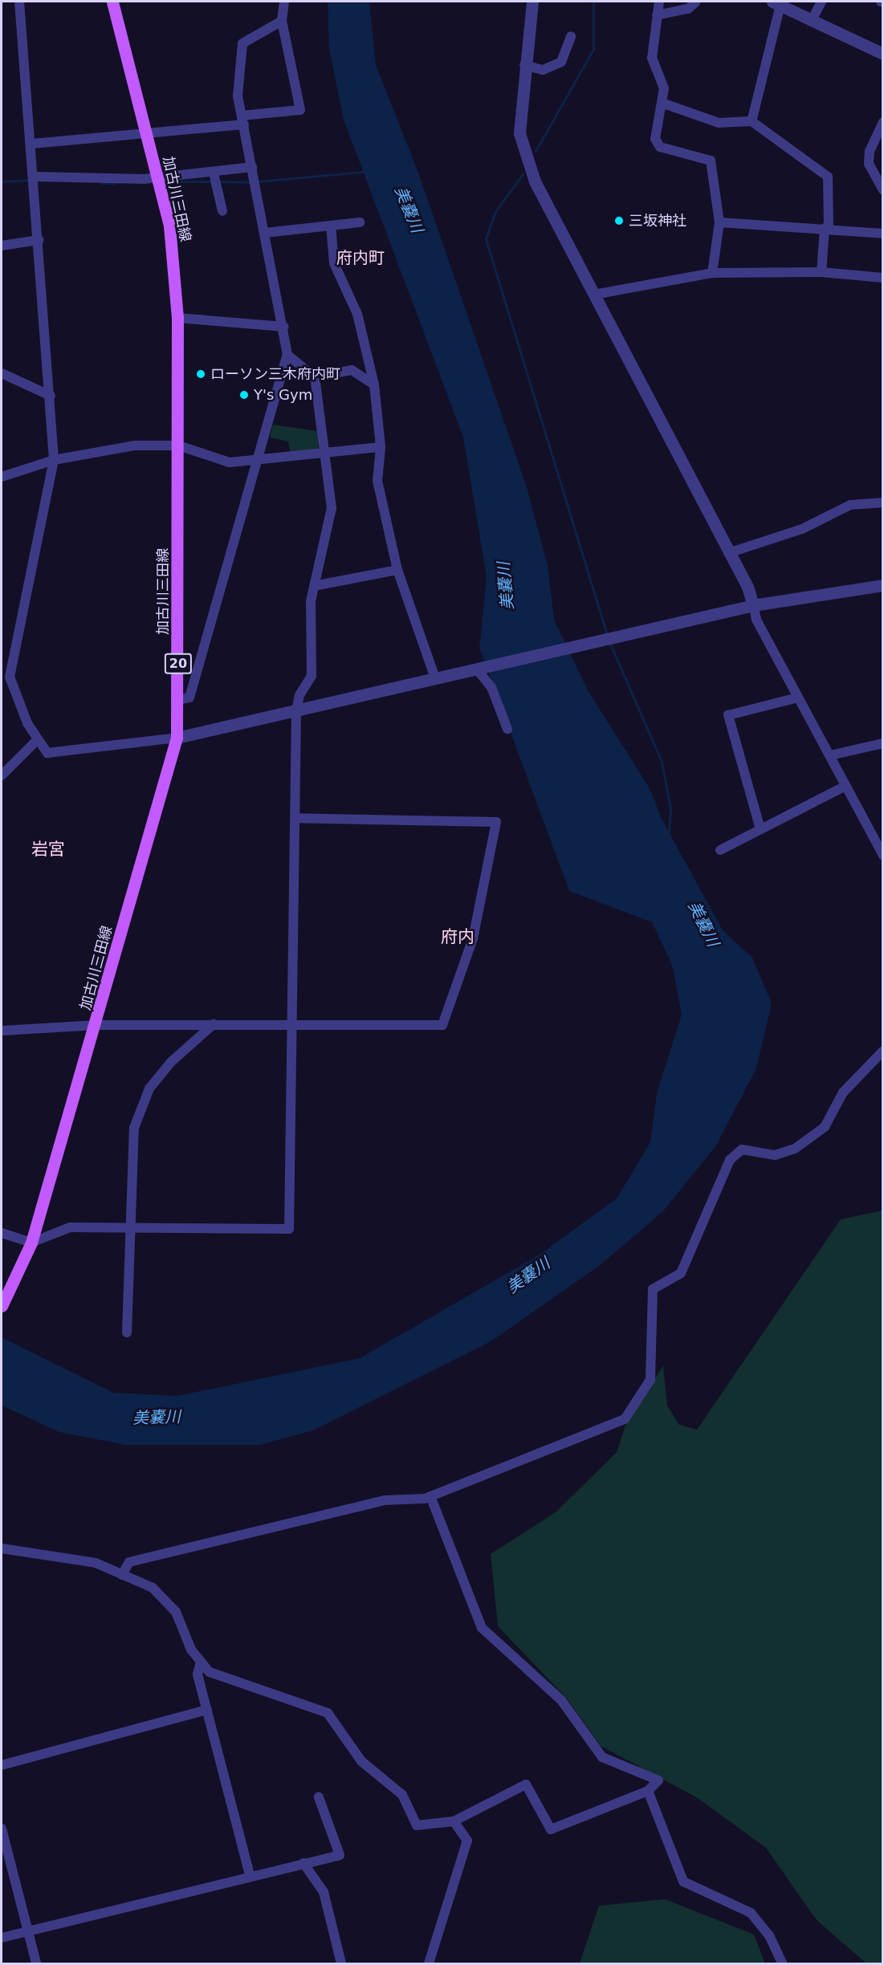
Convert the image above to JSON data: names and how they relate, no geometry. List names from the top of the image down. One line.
{"streets":{"main road":["加古川三田線","20"]},"districts":["府内町","岩宮","府内"],"water":["美嚢川"],"places":["三坂神社","ローソン三木府内町","Y's Gym"]}
